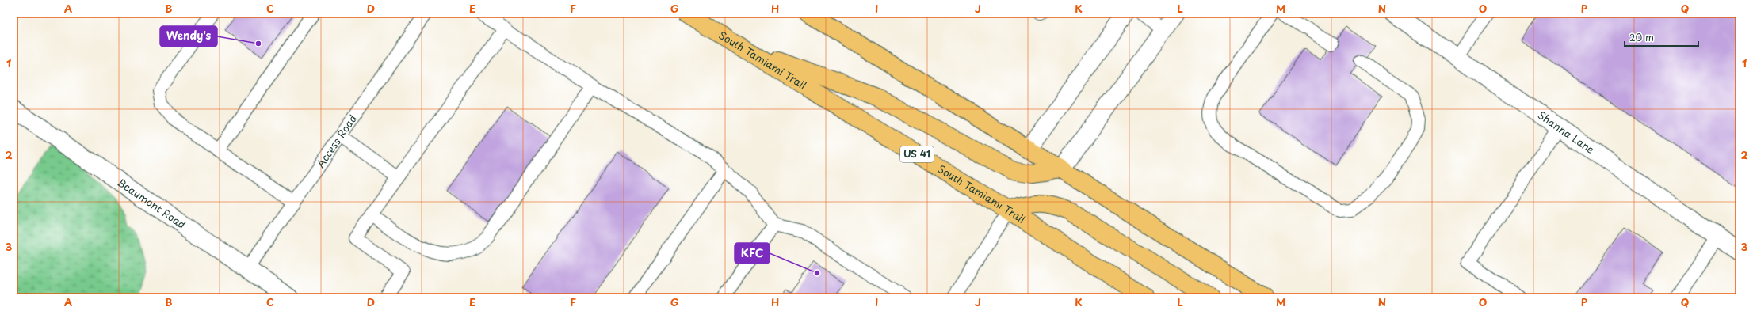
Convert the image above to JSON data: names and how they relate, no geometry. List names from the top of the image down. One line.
{"streets":{"main road":["South Tamiami Trail","US 41"],"street":["Shanna Lane","Beaumont Road"],"lane":["Access Road"]},"crossings":[["Access Road","Beaumont Road"]],"places":["Wendy's","KFC"],"scale_bar":"20 m","grid":{"columns":["A","B","C","D","E","F","G","H","I","J","K","L","M","N","O","P","Q"],"rows":["1","2","3"]}}
